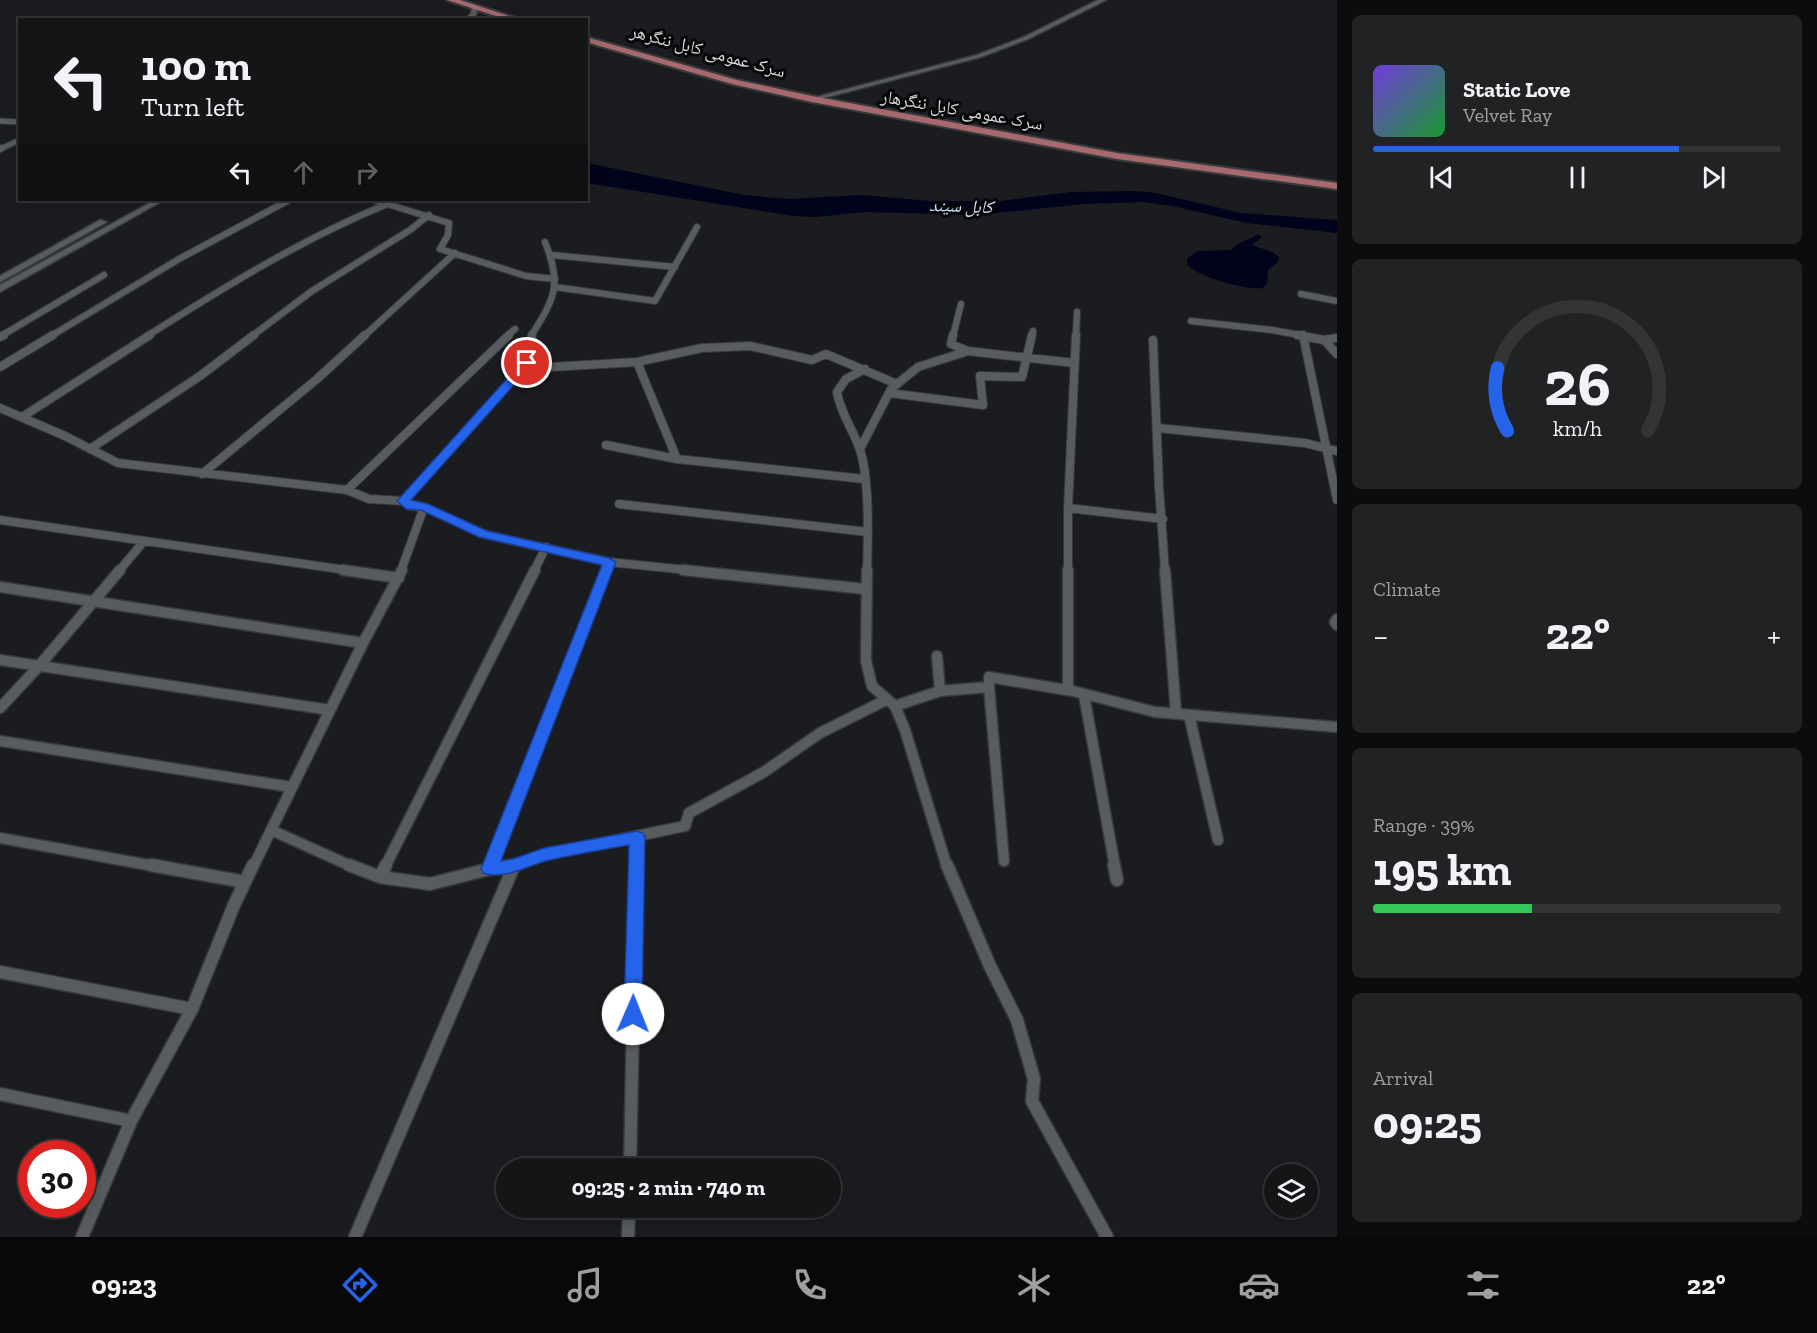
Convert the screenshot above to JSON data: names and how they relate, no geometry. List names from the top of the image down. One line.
{"streets":{"highway":["سرک عمومی کابل ننگرهار"]},"water":["کابل سيند"],"page":{"turn":["100 m","Turn left"],"song":["Static Love","Velvet Ray"],"tile":["Climate",["Range · 39%","195 km"],["Arrival","09:25"]],"heat":["−","22°","+"],"limit":"30","trip":"09:25 · 2 min · 740 m","tabs":["09:23","22°"],"gauge":["26","km/h"]}}
